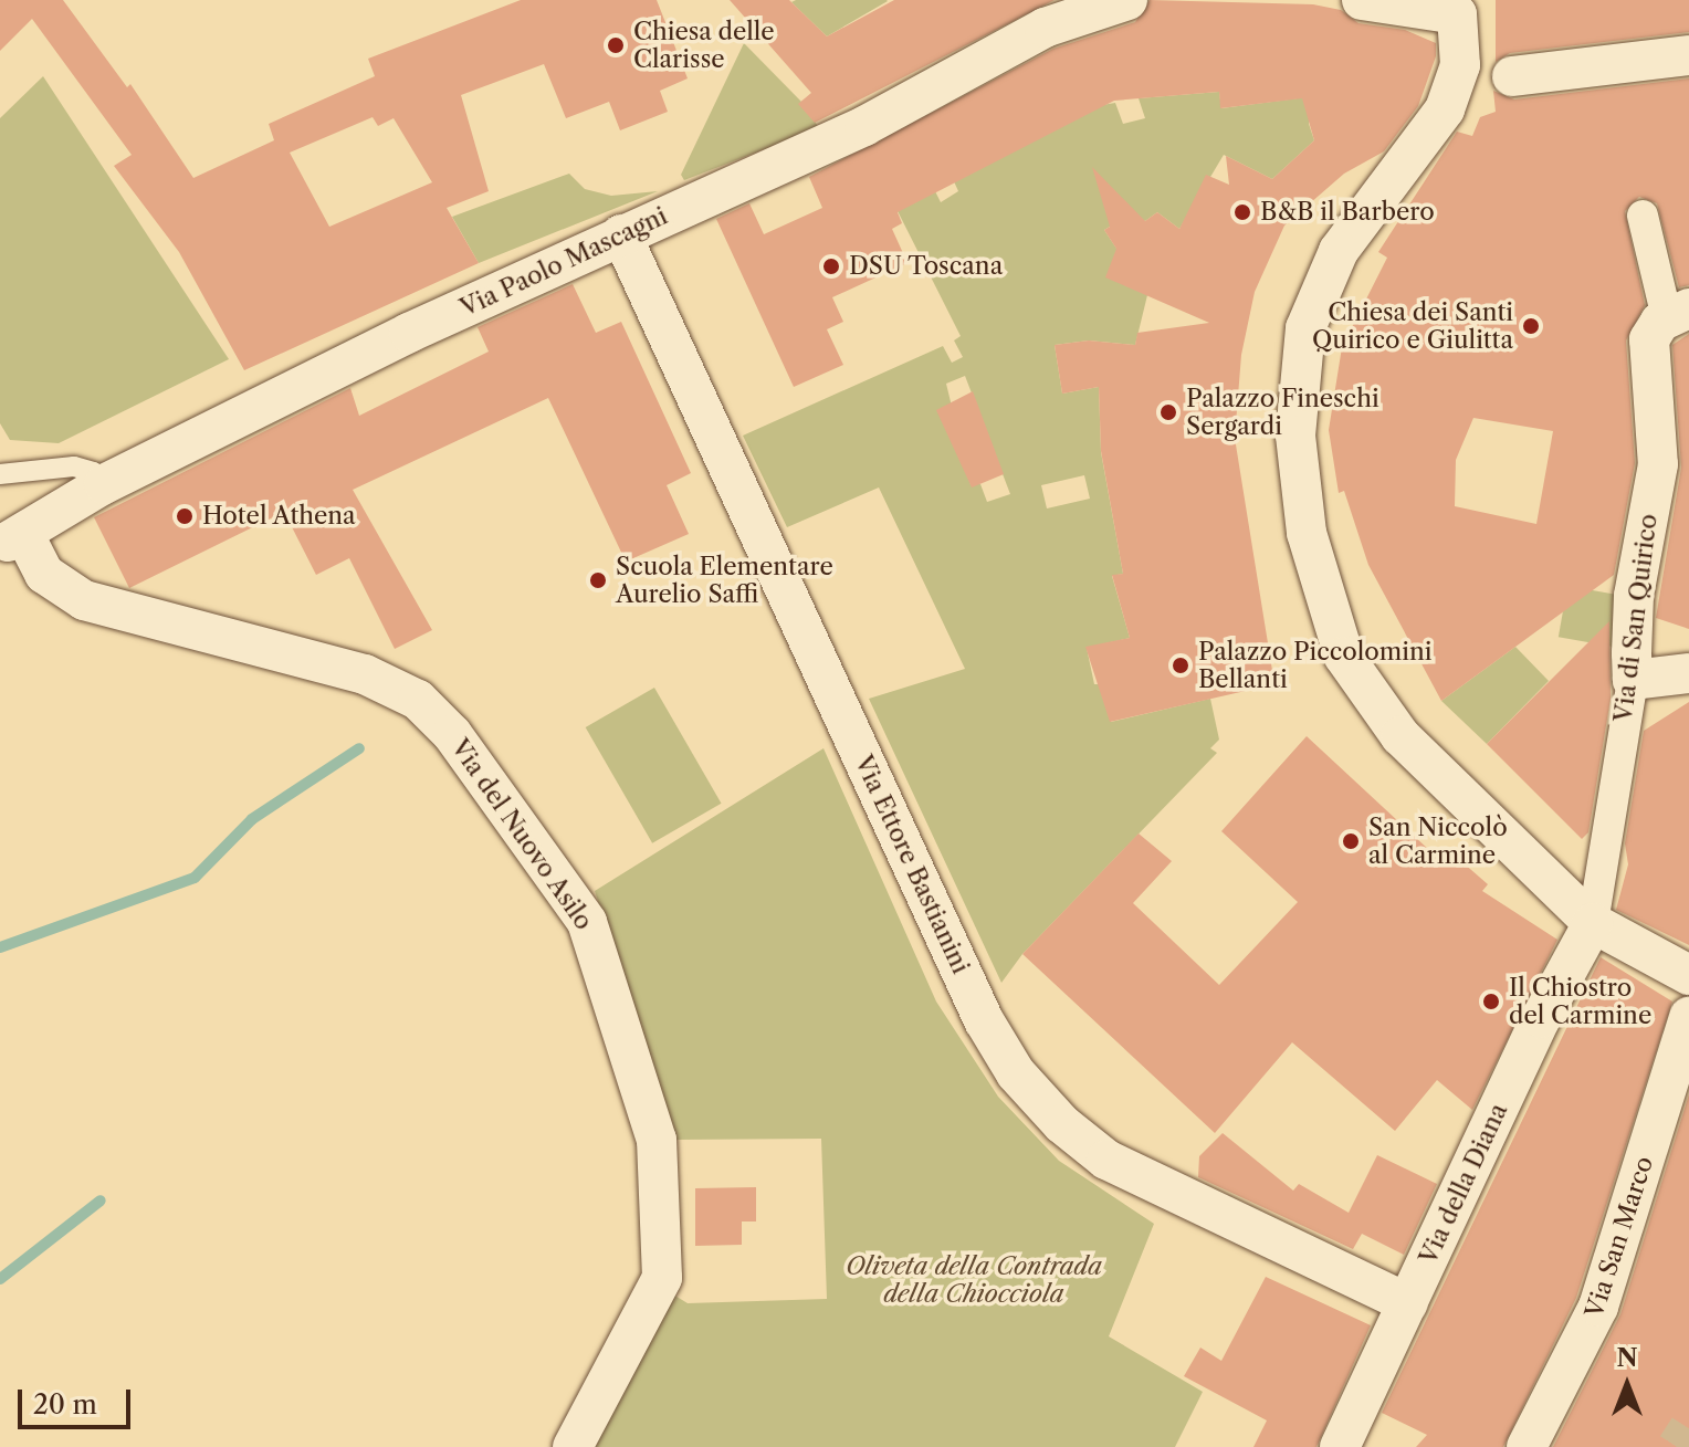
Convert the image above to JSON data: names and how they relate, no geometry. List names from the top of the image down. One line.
{"streets":{"street":["Via Paolo Mascagni","Via di San Quirico","Via del Nuovo Asilo","Via Ettore Bastianini","Via della Diana","Via San Marco"]},"crossings":[["Via Paolo Mascagni","Via del Nuovo Asilo"],["Via Paolo Mascagni","Via Ettore Bastianini"],["Via di San Quirico","Via della Diana"],["Via Ettore Bastianini","Via della Diana"]],"parks":["Oliveta della Contrada della Chiocciola"],"places":["Chiesa delle Clarisse","B&B il Barbero","DSU Toscana","Chiesa dei Santi Quirico e Giulitta","Palazzo Fineschi Sergardi","Hotel Athena","Scuola Elementare Aurelio Saffi","Palazzo Piccolomini Bellanti","San Niccolò al Carmine","Il Chiostro del Carmine"],"scale_bar":"20 m","north":"top"}
